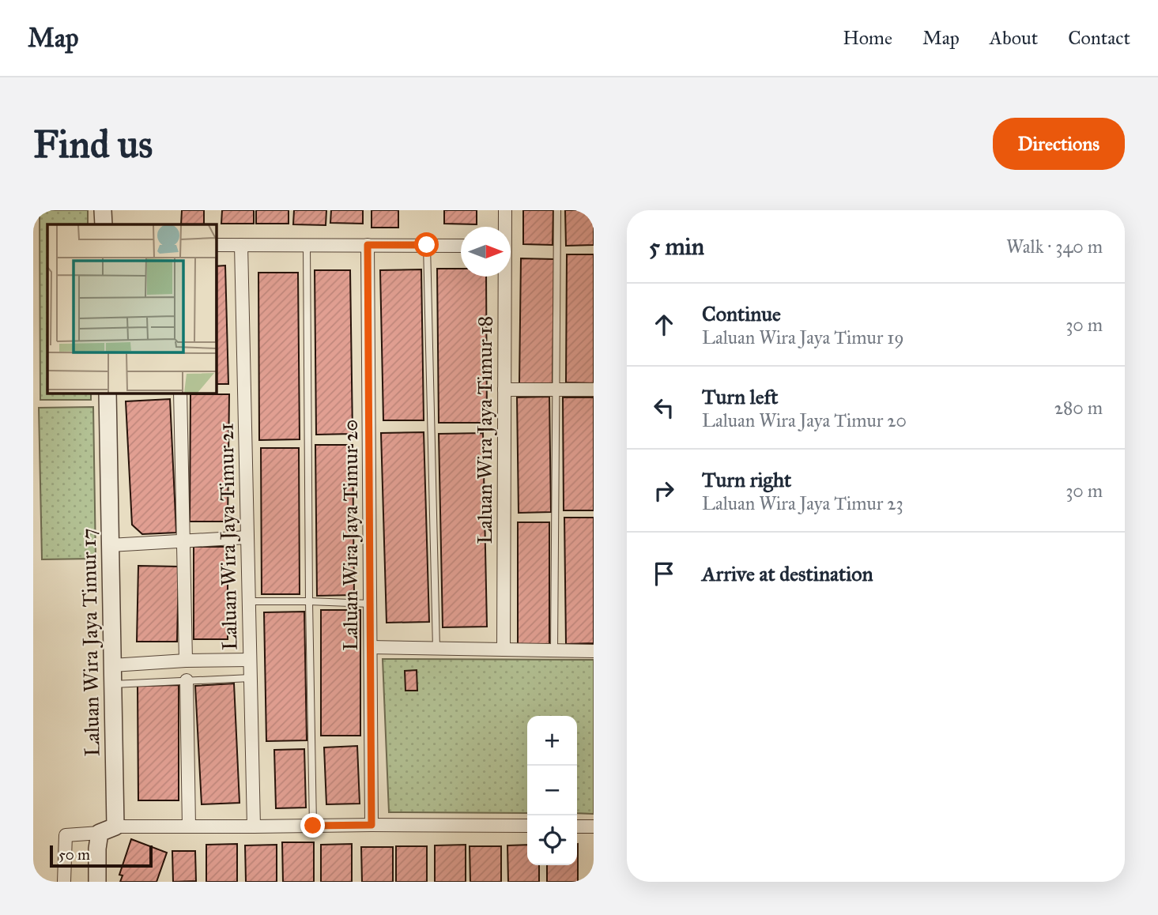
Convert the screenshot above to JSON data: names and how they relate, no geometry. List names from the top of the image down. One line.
{"streets":{"street":["Laluan Wira Jaya Timur 18","Laluan Wira Jaya Timur 20","Laluan Wira Jaya Timur 21","Laluan Wira Jaya Timur 17"]},"scale_bar":"50 m","north":"right","page":{"header":"Map","nav":["Home","Map","About","Contact"],"buttons":"Directions","title":"Find us","heading":["5 min","Walk · 340 m"],"list":[["Continue","Laluan Wira Jaya Timur 19","30 m"],["Turn left","Laluan Wira Jaya Timur 20","280 m"],["Turn right","Laluan Wira Jaya Timur 23","30 m"],"Arrive at destination"],"map_buttons":["+","−"],"scale":"50 m"}}
